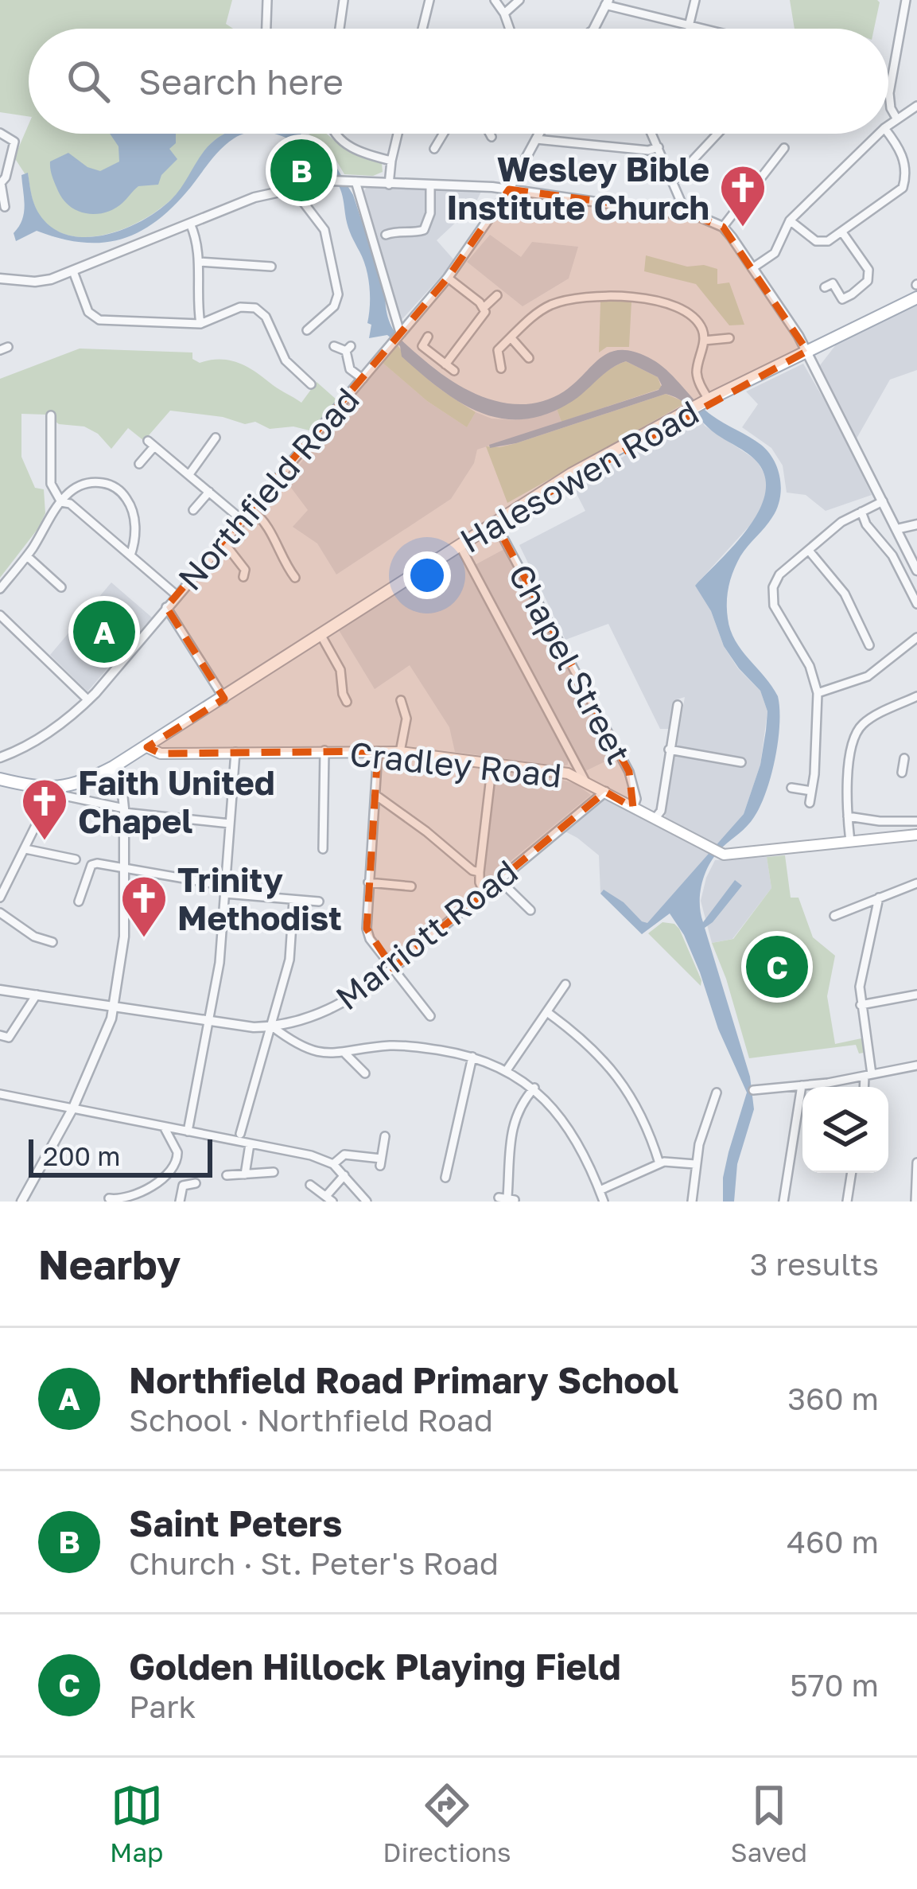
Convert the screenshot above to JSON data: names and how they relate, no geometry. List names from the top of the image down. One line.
{"streets":{"main road":["Halesowen Road","Cradley Road"],"street":["Northfield Road","Chapel Street","Marriott Road"]},"crossings":[["Halesowen Road","Chapel Street"],["Halesowen Road","Cradley Road"],["Chapel Street","Cradley Road"],["Cradley Road","Marriott Road"]],"places":{"church":["Wesley Bible Institute Church","Faith United Chapel","Trinity Methodist"]},"scale_bar":"200 m","page":{"search":"Search here","pins":["B","A","C"],"scale":"200 m","heading":["Nearby","3 results"],"list":[{"mark":"A","name":"Northfield Road Primary School","note":"School · Northfield Road","value":"360 m"},{"mark":"B","name":"Saint Peters","note":"Church · St. Peter's Road","value":"460 m"},{"mark":"C","name":"Golden Hillock Playing Field","note":"Park","value":"570 m"}],"nav":["Map","Directions","Saved"]}}
